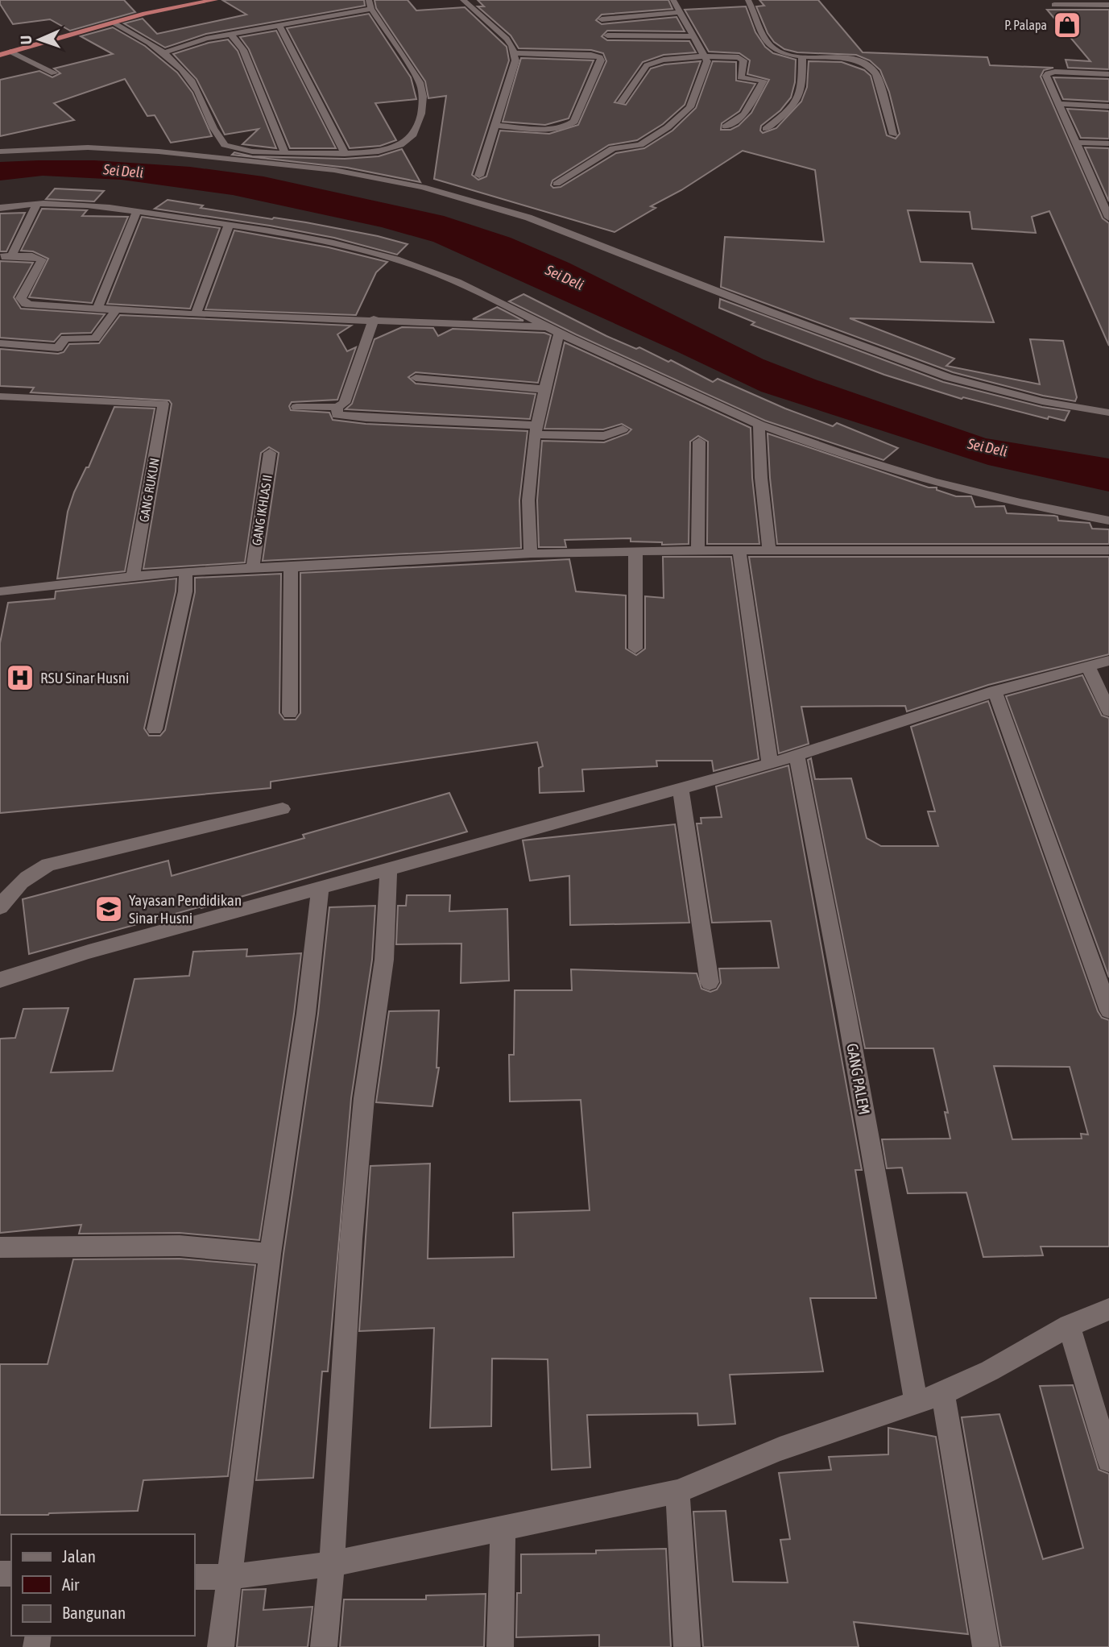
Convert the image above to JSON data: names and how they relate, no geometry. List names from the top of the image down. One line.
{"streets":{"street":["GANG RUKUN","GANG IKHLAS II","GANG PALEM"]},"water":["Sei Deli"],"places":{"shop":["P. Palapa"],"hospital":["RSU Sinar Husni"],"school or university":["Yayasan Pendidikan Sinar Husni"]},"legend":["Jalan","Air","Bangunan"],"north":"left"}
